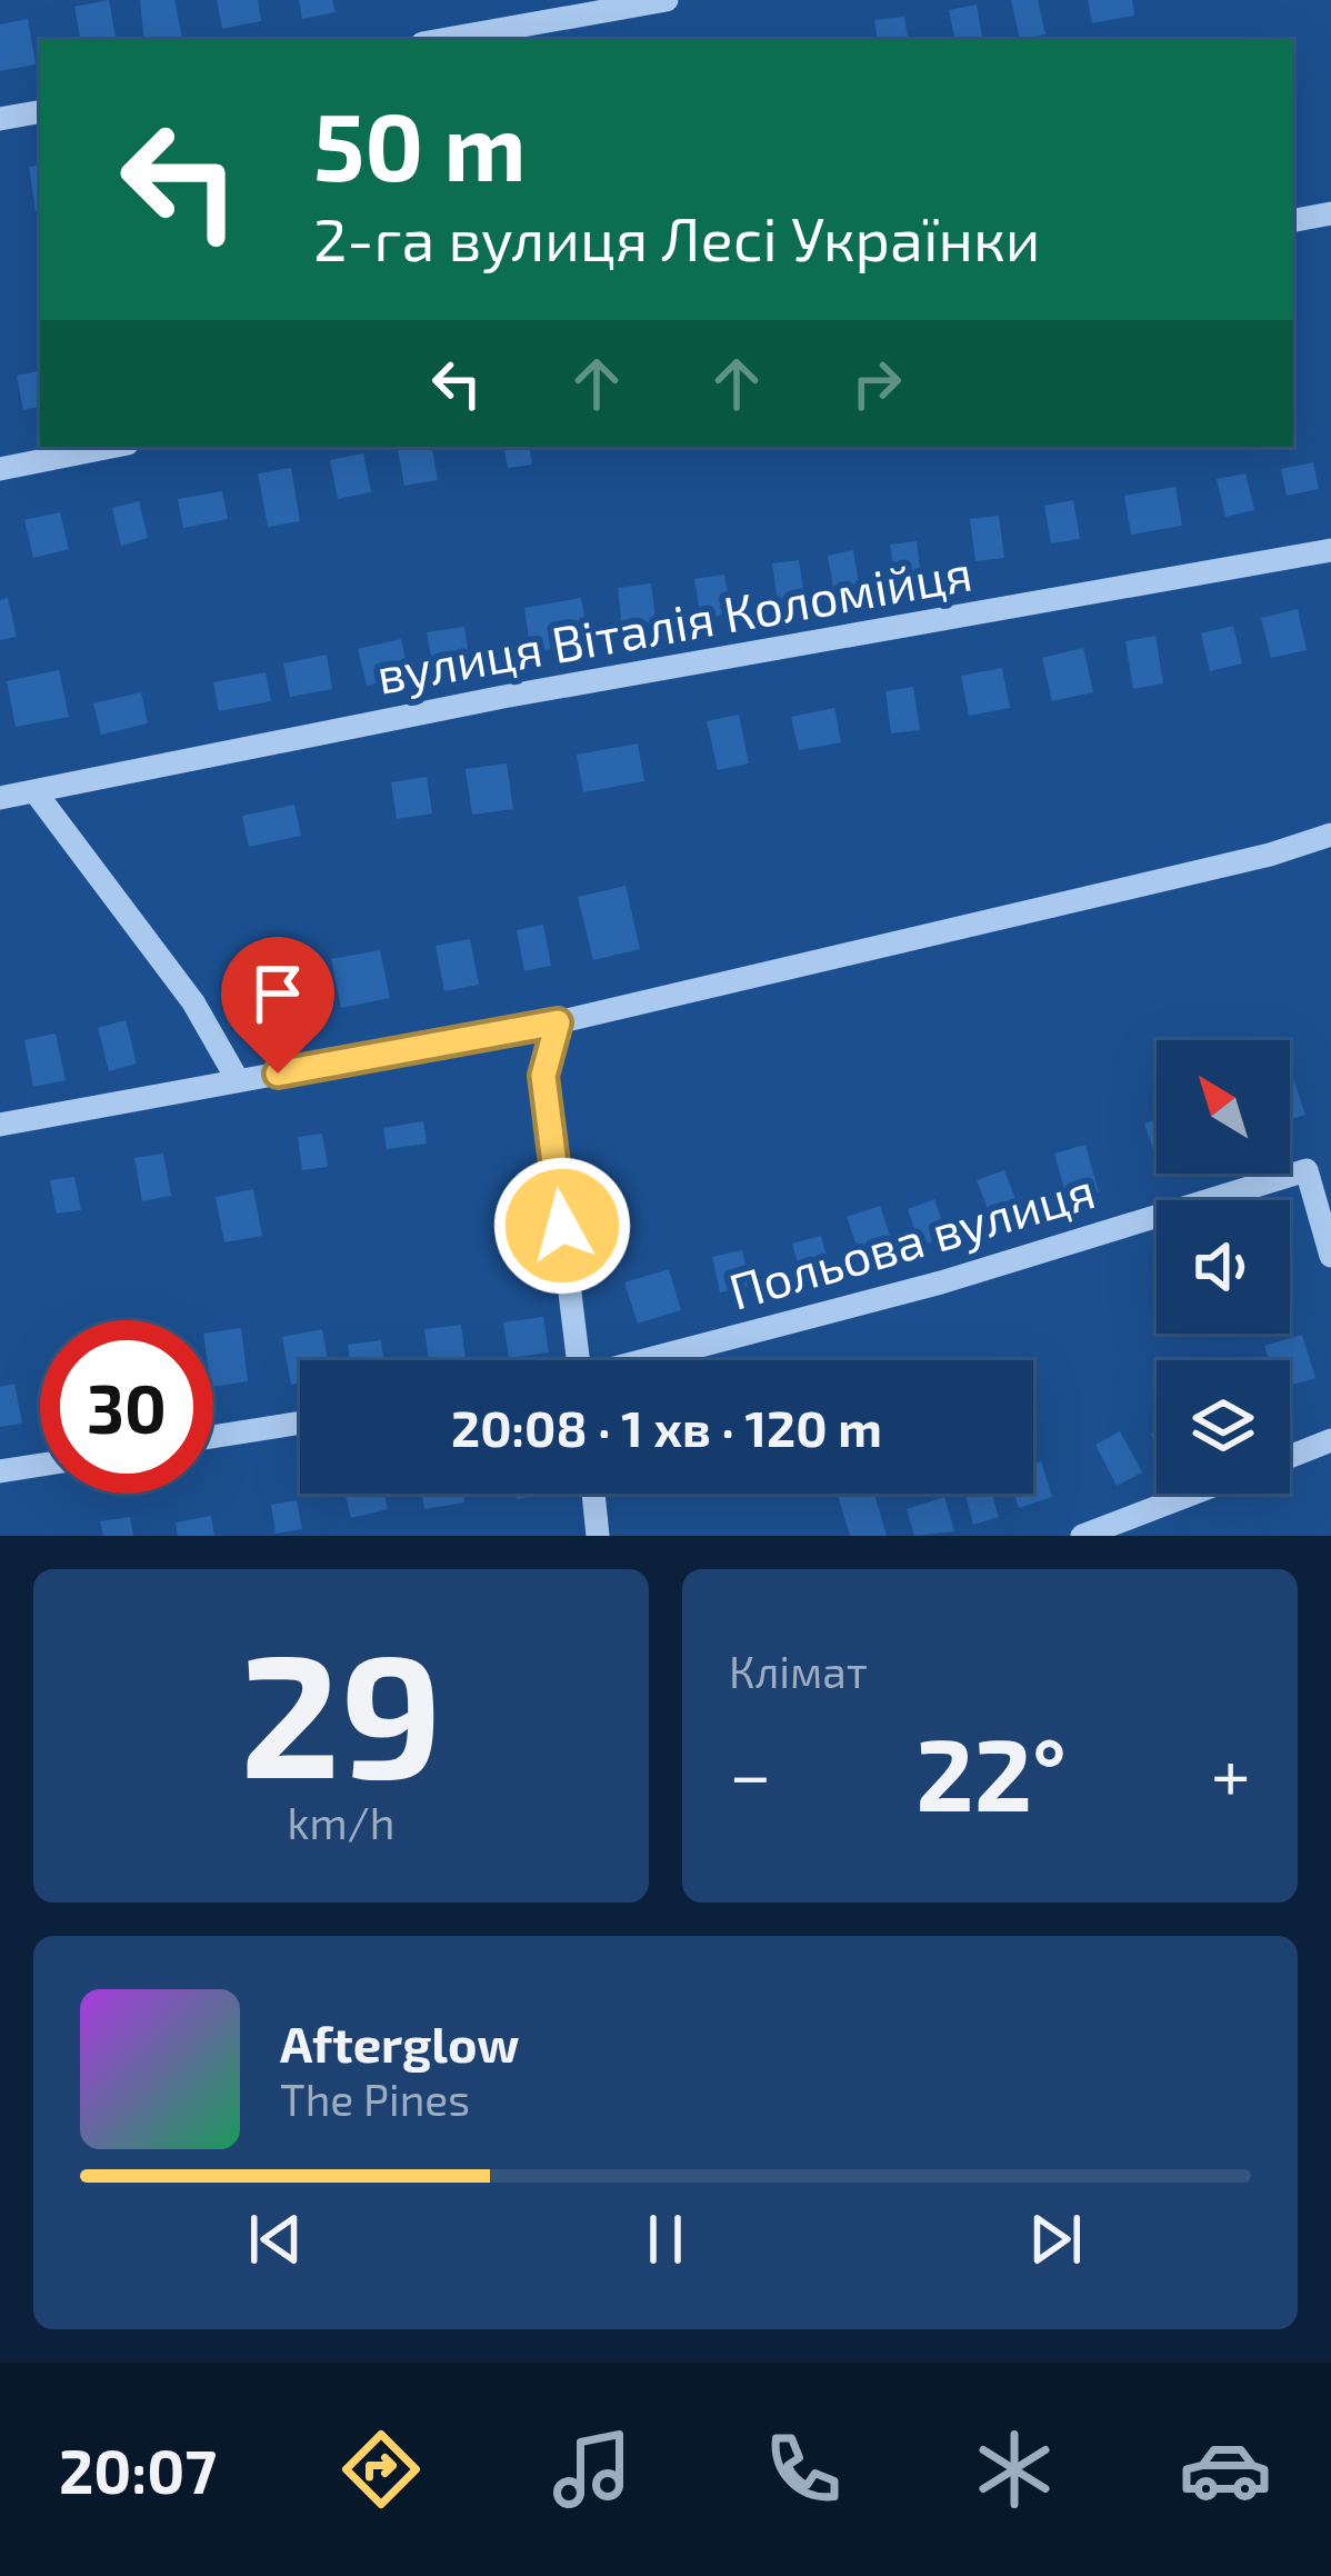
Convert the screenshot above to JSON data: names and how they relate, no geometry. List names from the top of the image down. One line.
{"streets":{"street":["вулиця Віталія Коломійця","Польова вулиця"]},"north":"top left","page":{"turn":["50 m","2-га вулиця Лесі Українки"],"limit":"30","trip":"20:08 · 1 хв · 120 m","tile":[["29","km/h"],"Клімат"],"heat":["−","22°","+"],"song":["Afterglow","The Pines"],"tabs":"20:07"}}
